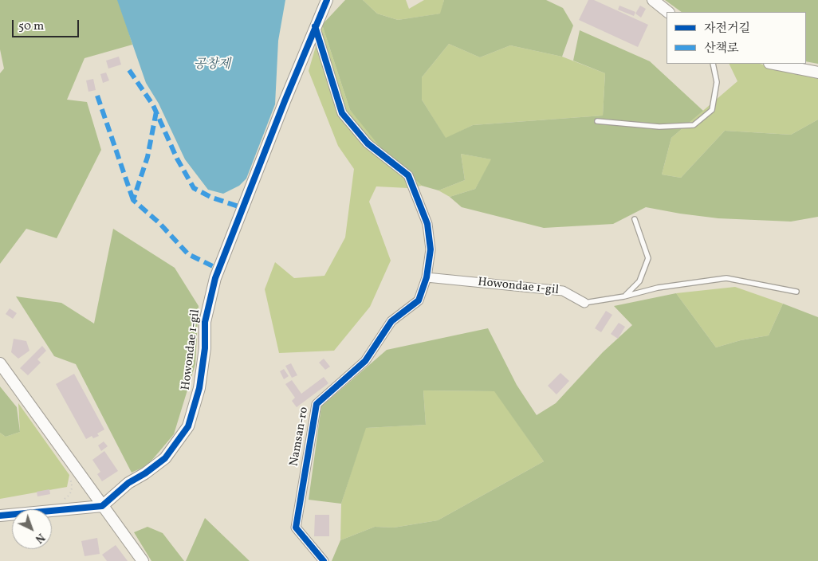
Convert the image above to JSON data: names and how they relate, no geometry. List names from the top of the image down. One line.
{"streets":{"street":["Howondae 1-gil","Namsan-ro"]},"crossings":[["Howondae 1-gil","Namsan-ro"]],"water":["공창제"],"legend":["자전거길","산책로"],"scale_bar":"50 m","north":"bottom right"}
